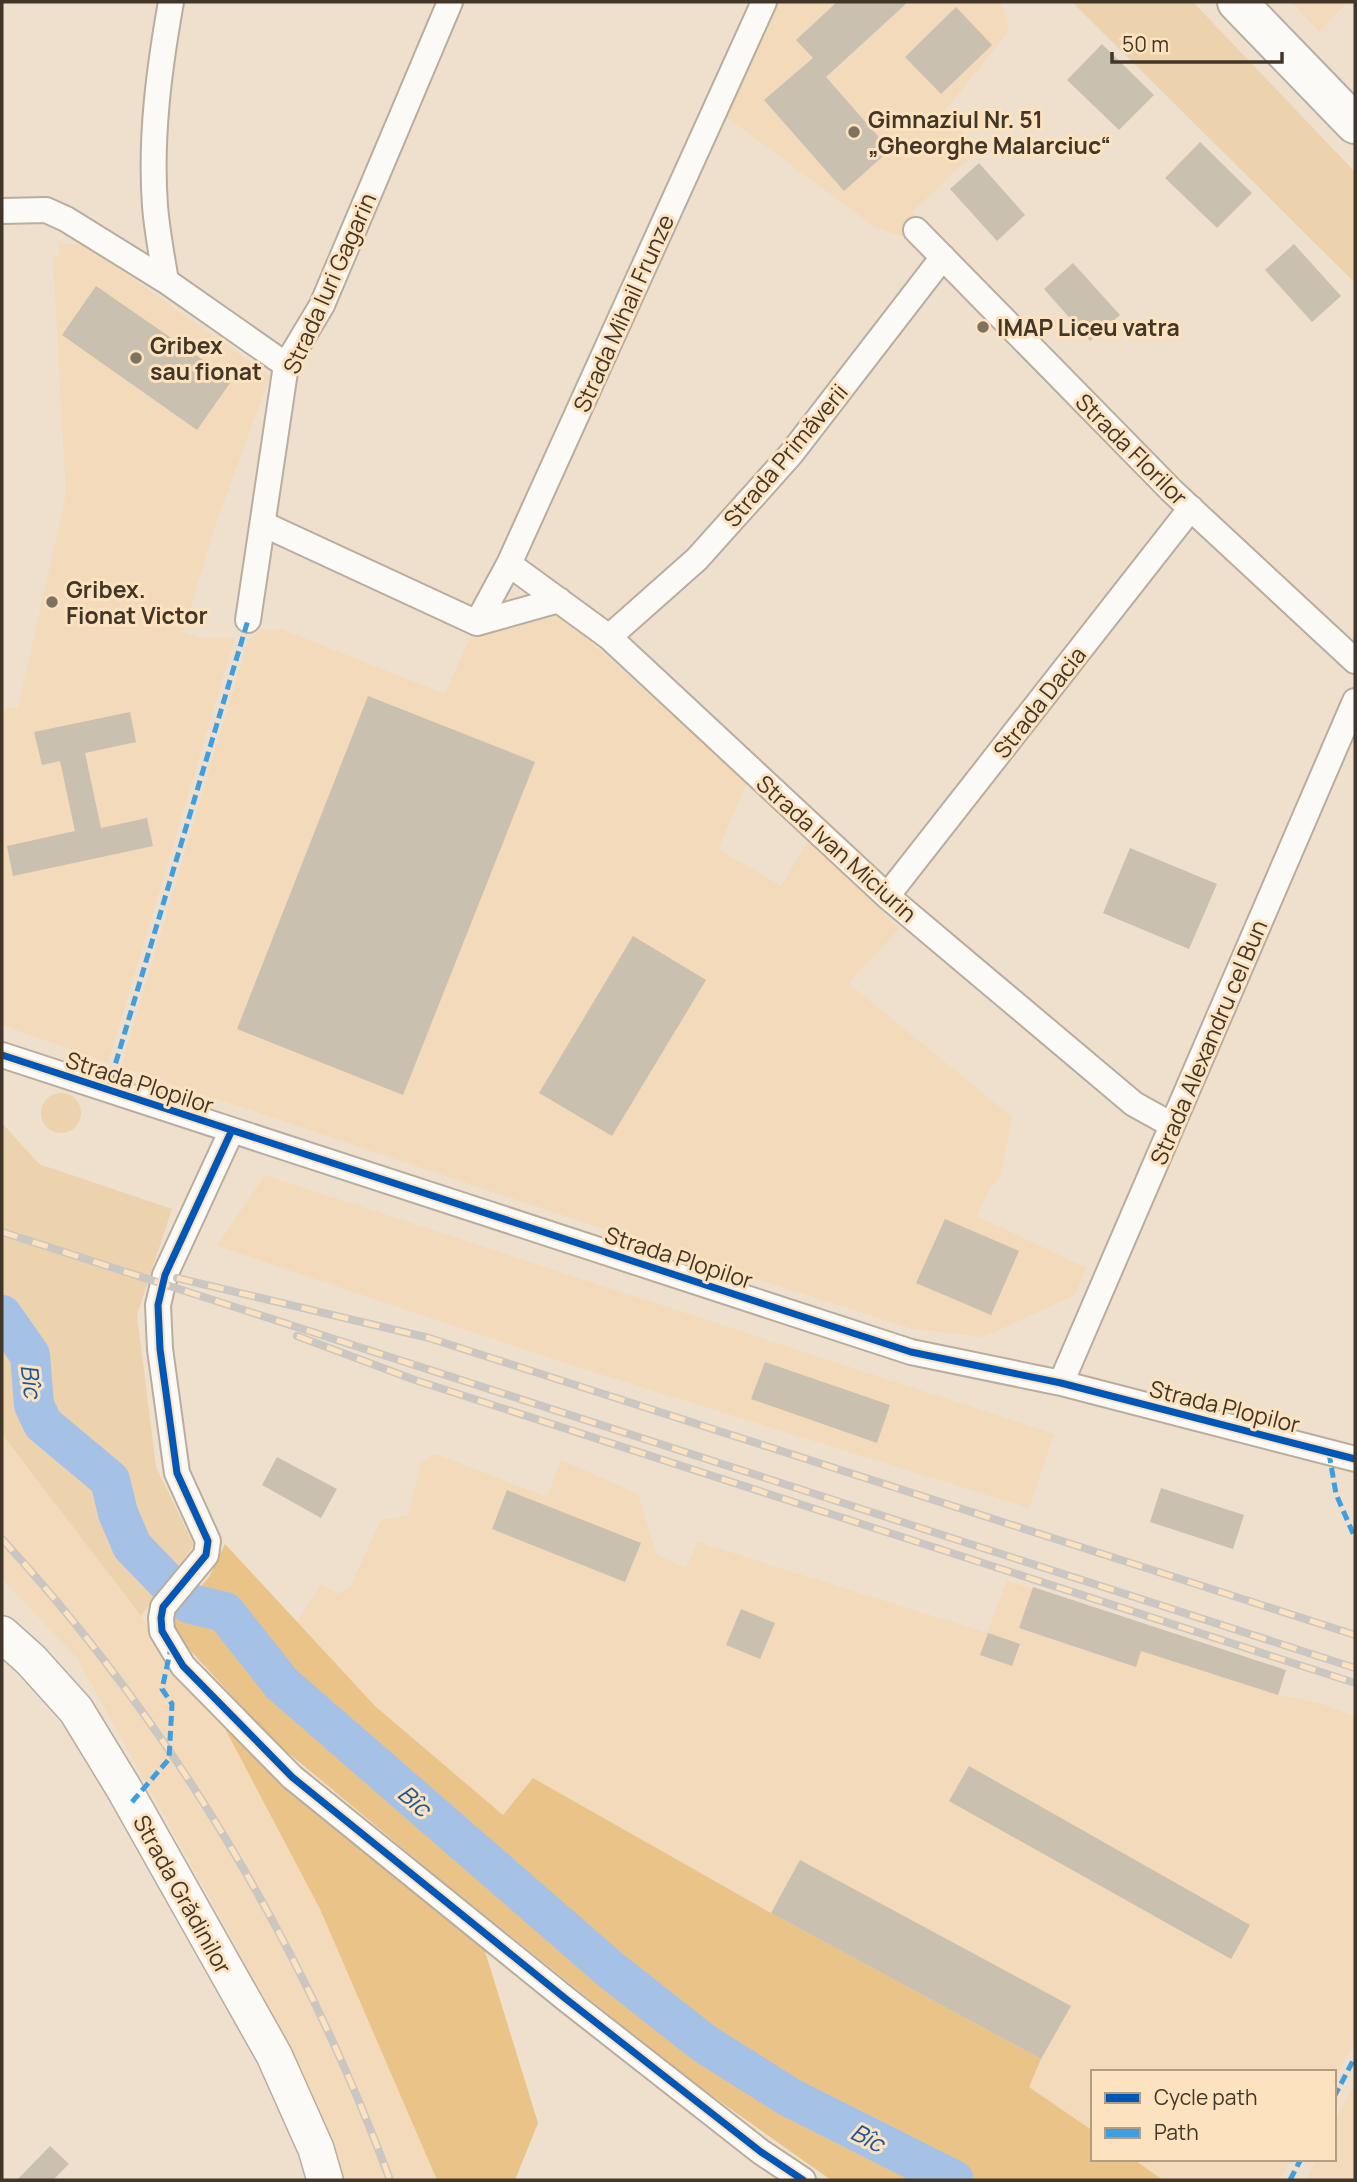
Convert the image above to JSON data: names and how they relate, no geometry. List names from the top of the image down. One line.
{"streets":{"street":["Strada Iuri Gagarin","Strada Mihail Frunze","Strada Florilor","Strada Primăverii","Strada Dacia","Strada Ivan Miciurin","Strada Alexandru cel Bun","Strada Plopilor","Strada Grădinilor"]},"crossings":[["Strada Mihail Frunze","Strada Ivan Miciurin"],["Strada Florilor","Strada Primăverii"],["Strada Florilor","Strada Dacia"],["Strada Primăverii","Strada Ivan Miciurin"],["Strada Dacia","Strada Ivan Miciurin"],["Strada Ivan Miciurin","Strada Alexandru cel Bun"],["Strada Alexandru cel Bun","Strada Plopilor"]],"water":["Bîc"],"places":["Gimnaziul Nr. 51 „Gheorghe Malarciuc“","IMAP Liceu vatra","Gribex sau fionat","Gribex. Fionat Victor"],"legend":["Cycle path","Path"],"scale_bar":"50 m"}
